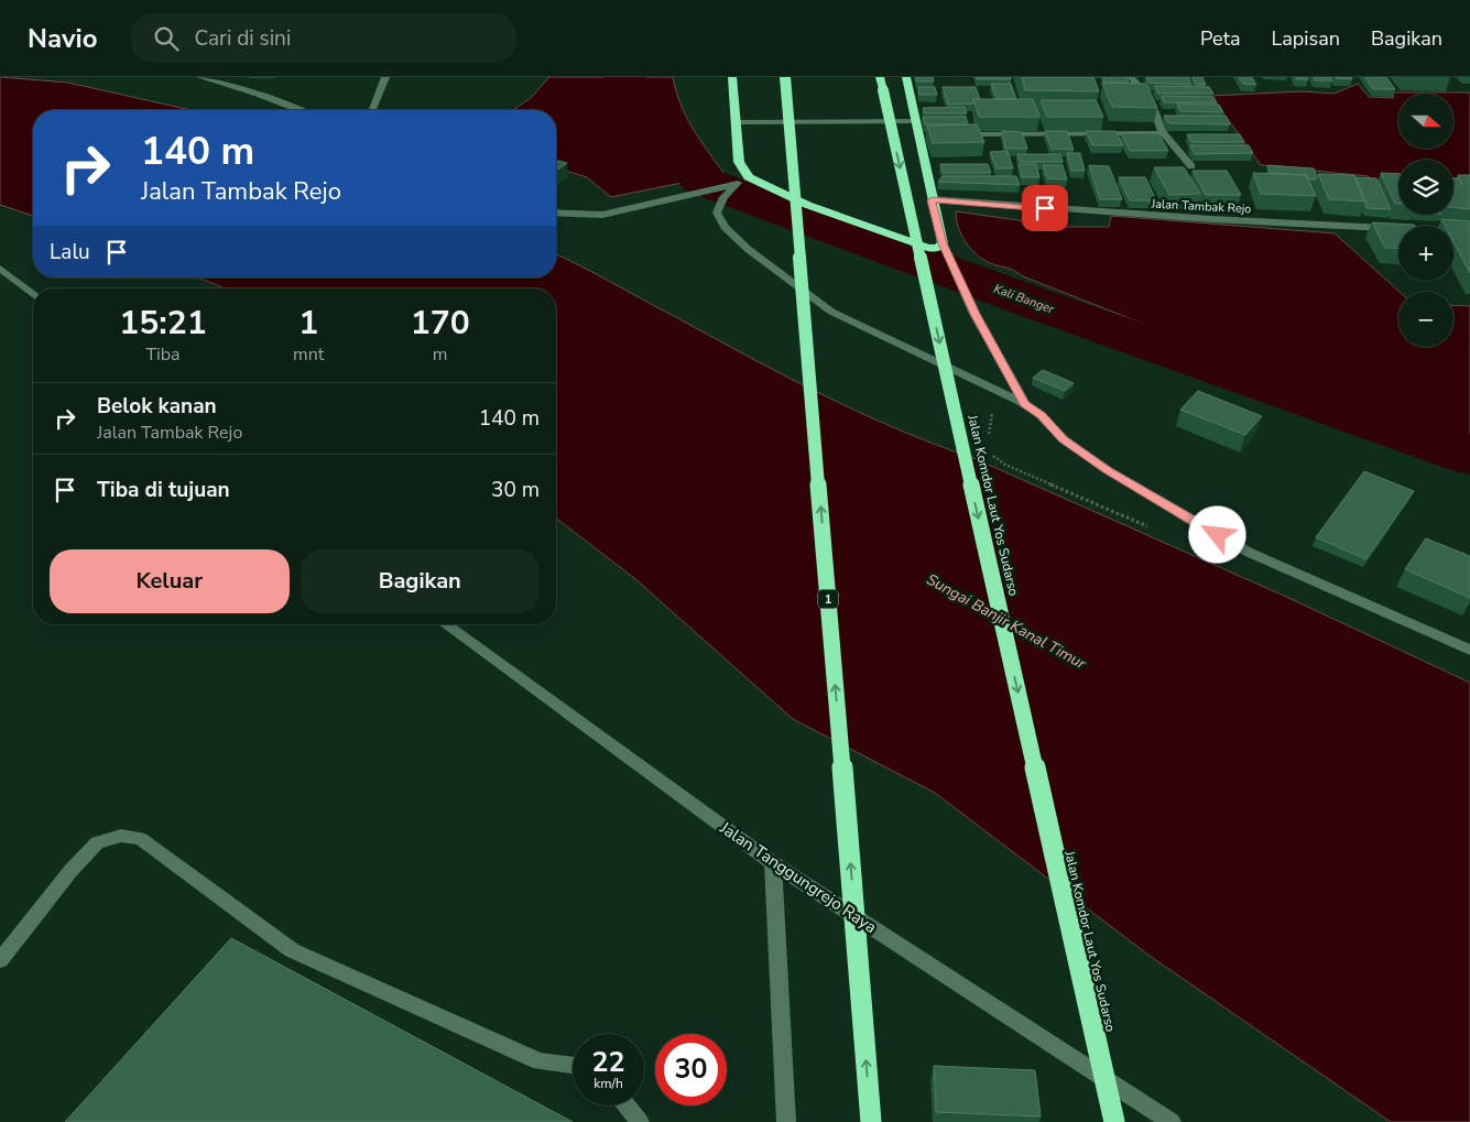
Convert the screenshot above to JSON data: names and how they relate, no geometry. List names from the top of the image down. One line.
{"streets":{"highway":["Jalan Komdor Laut Yos Sudarso","1"],"street":["Jalan Tambak Rejo","Jalan Tanggungrejo Raya"]},"water":["Kali Banger","Sungai Banjir Kanal Timur"],"north":"right","page":{"header":"Navio","search":"Cari di sini","nav":["Peta","Lapisan","Bagikan"],"map_buttons":["+","−"],"turn":["140 m","Jalan Tambak Rejo"],"then":"Lalu","eta":["15:21","Tiba","1","mnt","170","m"],"list":[{"name":"Belok kanan","note":"Jalan Tambak Rejo","value":"140 m"},{"name":"Tiba di tujuan","value":"30 m"}],"buttons":["Keluar","Bagikan"],"speed":"22 km/h","limit":"30"}}
